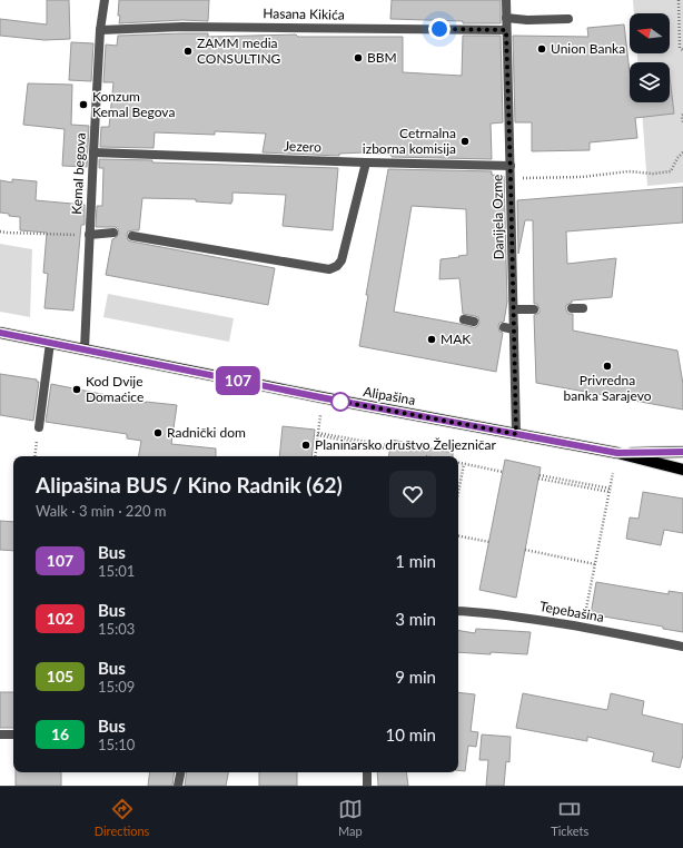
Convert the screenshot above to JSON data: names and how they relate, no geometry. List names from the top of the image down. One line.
{"streets":{"main road":["Alipašina"],"street":["Hasana Kikića","Jezero","Kemal begova","Danijela Ozme","Tepebašina"]},"crossings":[["Hasana Kikića","Kemal begova"],["Hasana Kikića","Danijela Ozme"],["Jezero","Kemal begova"],["Jezero","Danijela Ozme"],["Kemal begova","Alipašina"],["Danijela Ozme","Alipašina"]],"places":["Union Banka","ZAMM media CONSULTING","BBM","Konzum Kemal Begova","Cetrnalna izborna komisija","MAK","Privredna banka Sarajevo","Kod Dvije Domaćice","Radnički dom","Planinarsko društvo Željezničar"],"lines":["bus line 107"],"north":"left","page":{"on_map":"107","heading":["Alipašina BUS / Kino Radnik (62)","Walk · 3 min · 220 m"],"list":[{"mark":"107","name":"Bus","note":"15:01","value":"1 min"},{"mark":"102","name":"Bus","note":"15:03","value":"3 min"},{"mark":"105","name":"Bus","note":"15:09","value":"9 min"},{"mark":"16","name":"Bus","note":"15:10","value":"10 min"}],"tabs":["Directions","Map","Tickets"]}}
